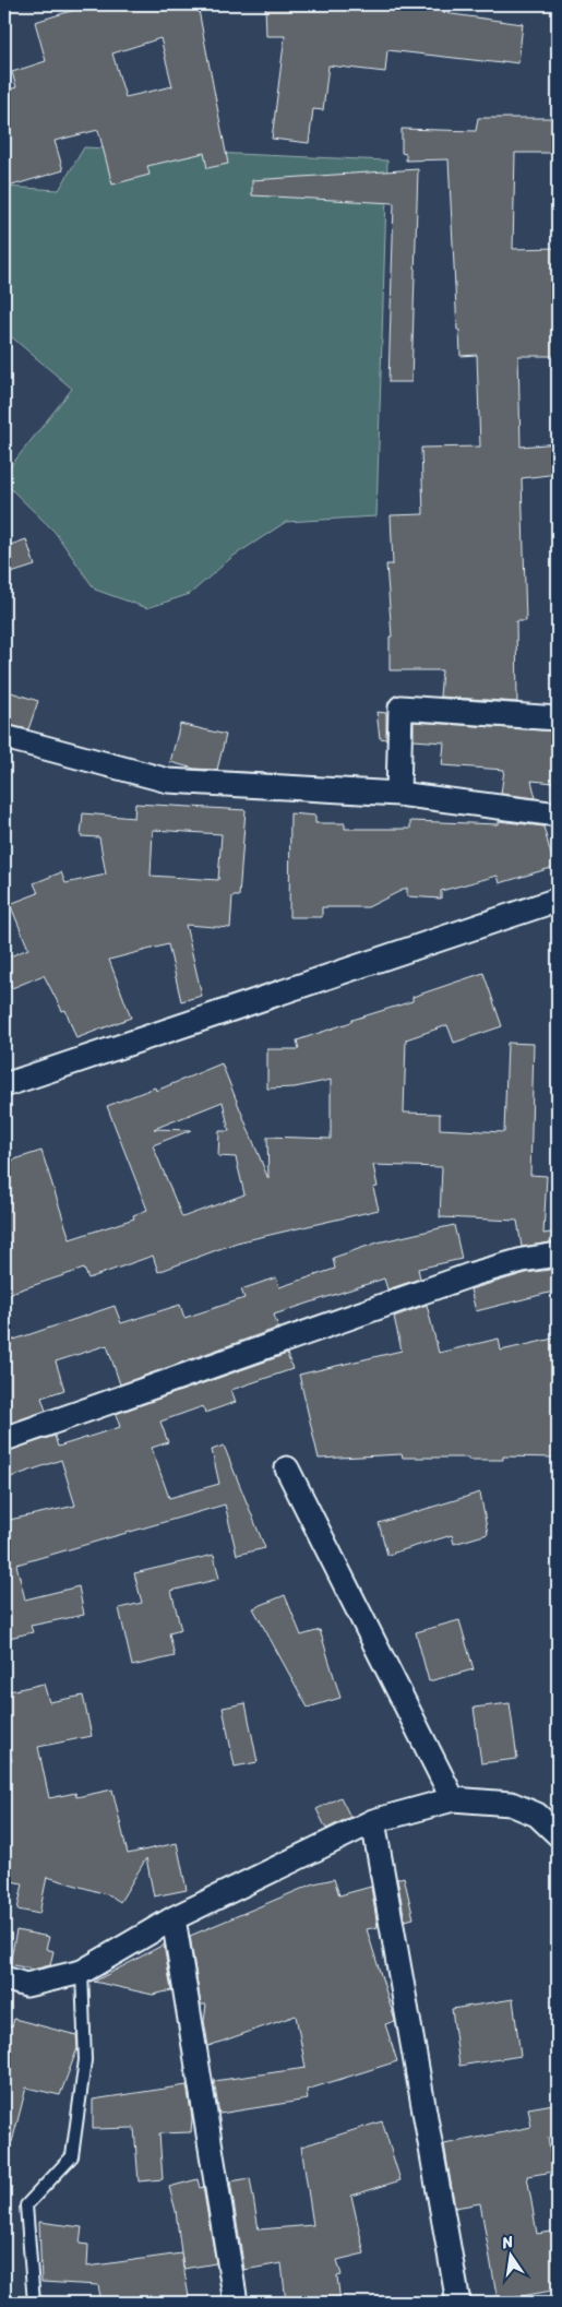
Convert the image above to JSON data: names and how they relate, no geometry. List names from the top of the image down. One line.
{"north":"top"}
